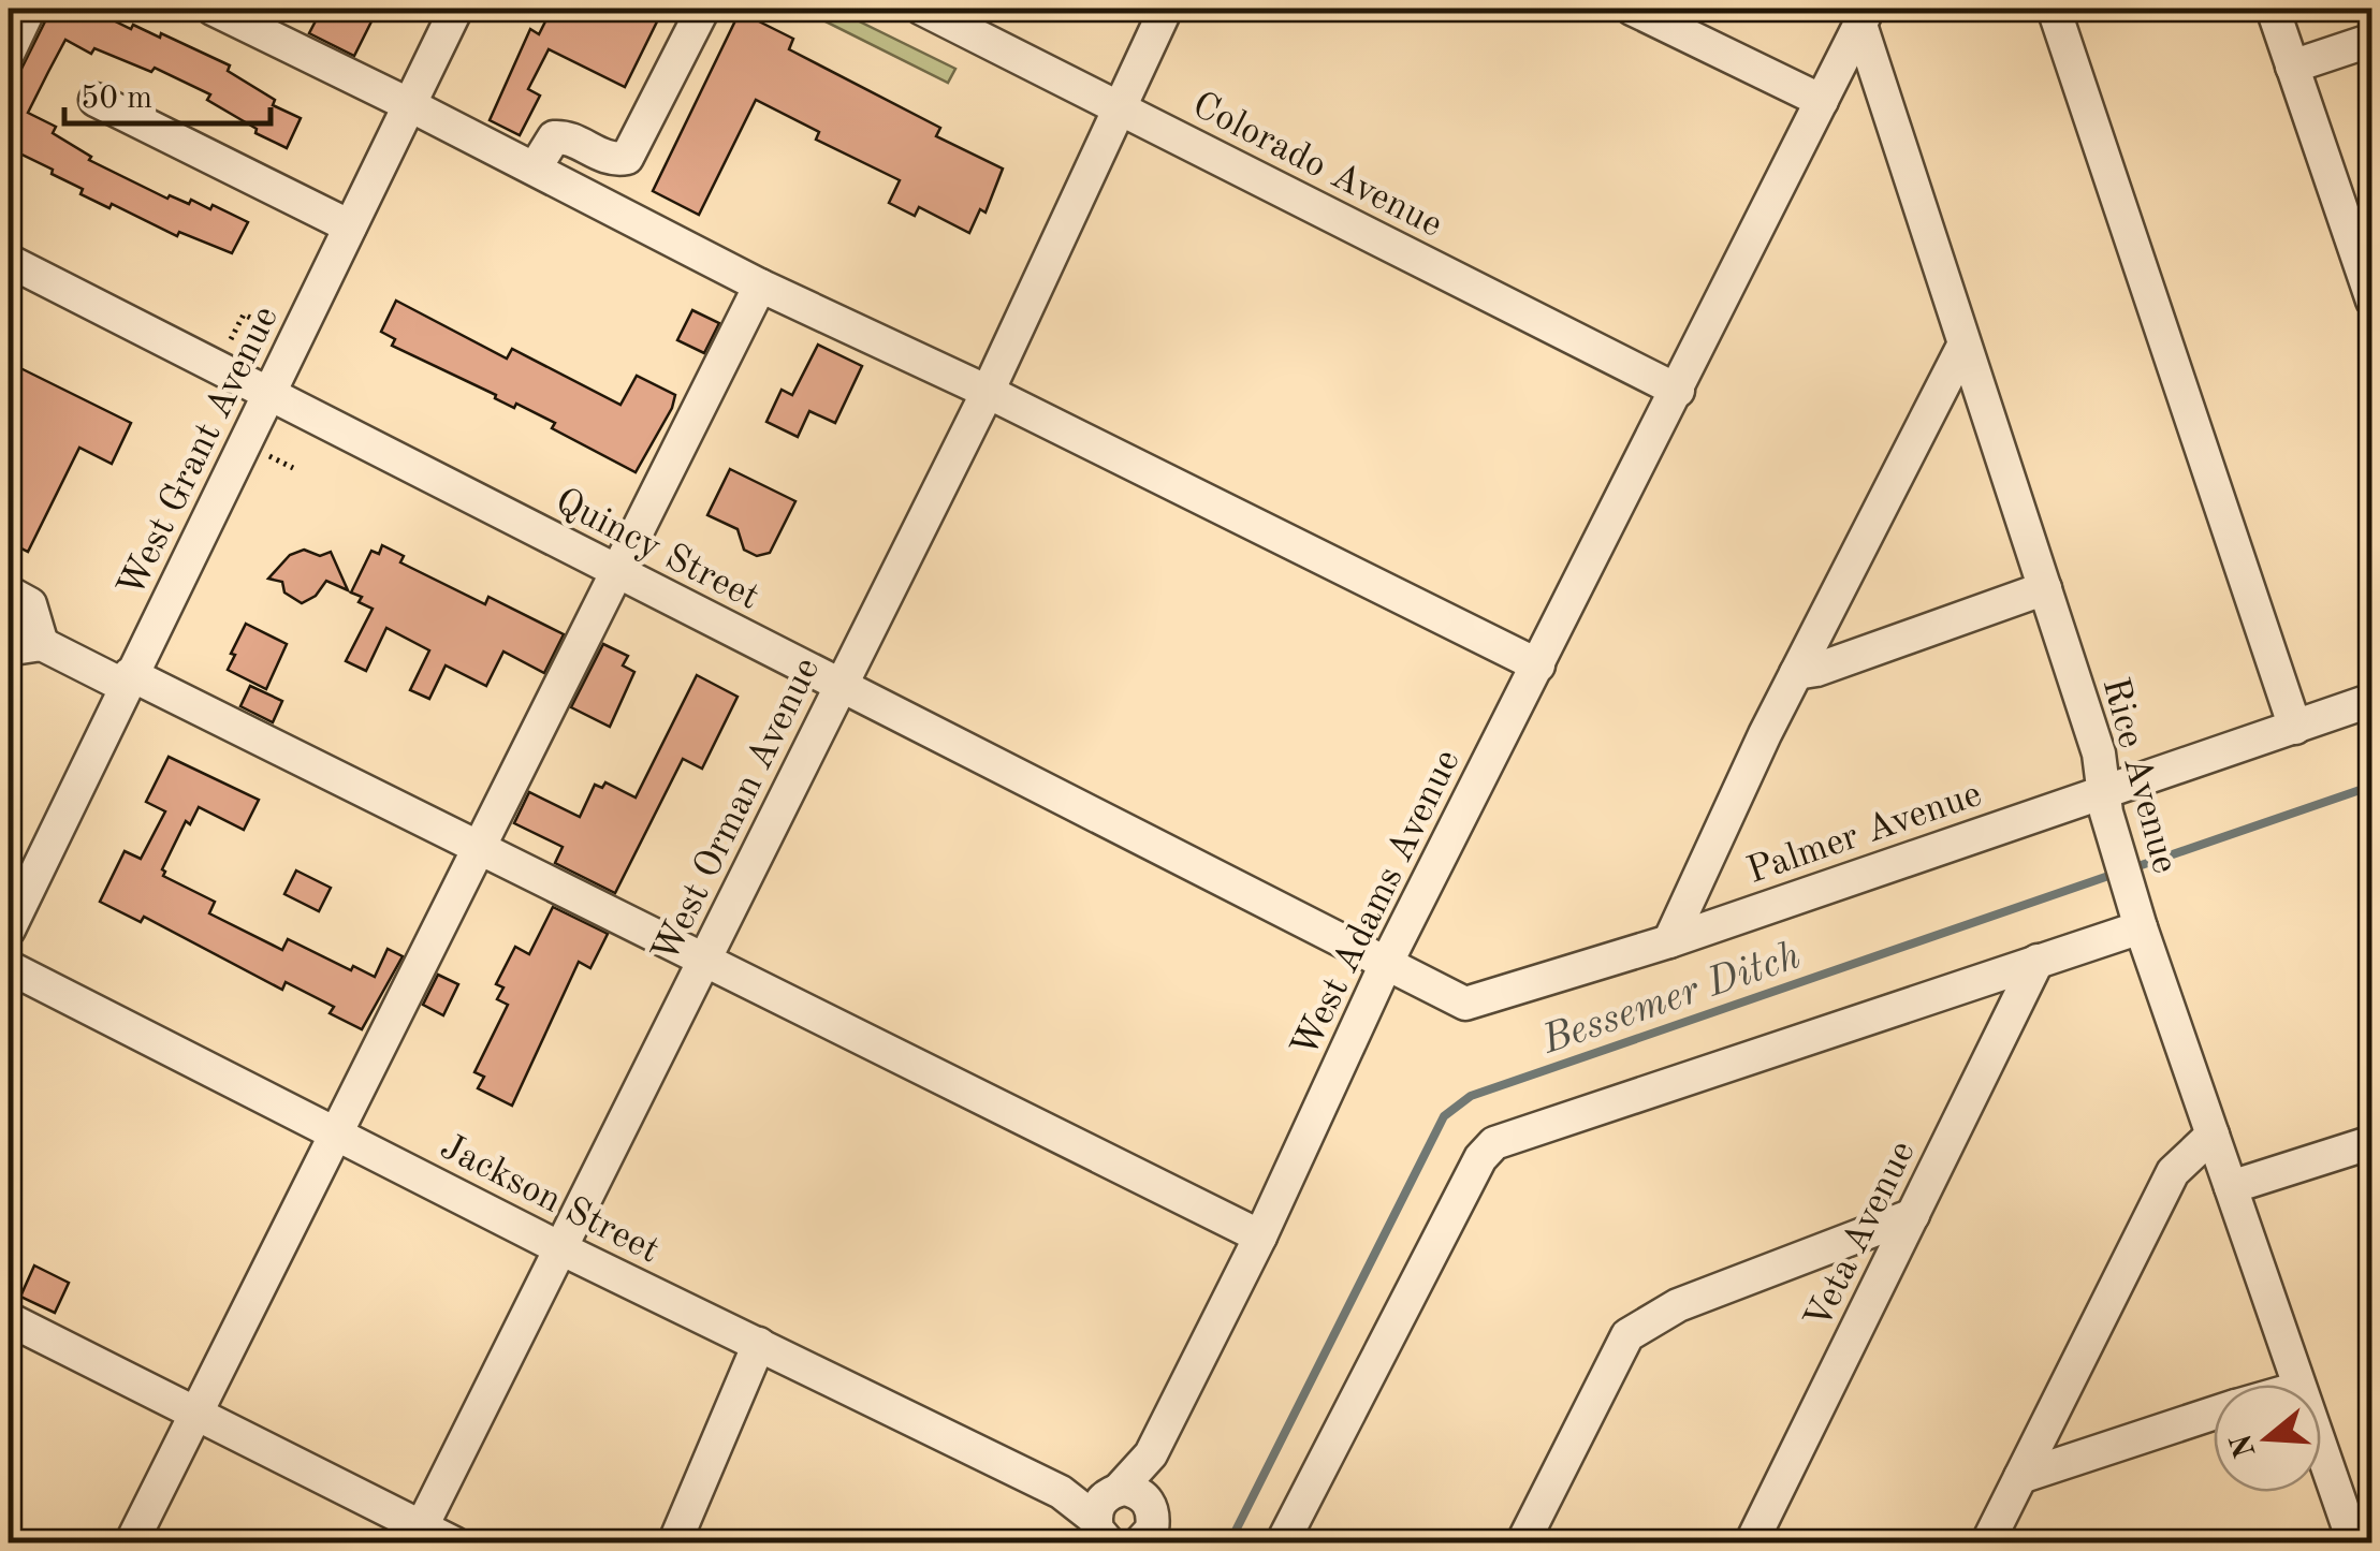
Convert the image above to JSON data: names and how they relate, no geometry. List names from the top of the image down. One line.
{"streets":{"street":["Colorado Avenue","West Grant Avenue","Quincy Street","Rice Avenue","West Orman Avenue","Palmer Avenue","West Adams Avenue","Jackson Street","Veta Avenue"]},"crossings":[["Colorado Avenue","West Orman Avenue"],["Colorado Avenue","West Adams Avenue"],["West Grant Avenue","Quincy Street"],["Quincy Street","West Orman Avenue"],["Quincy Street","Palmer Avenue"],["Quincy Street","West Adams Avenue"],["Rice Avenue","Palmer Avenue"],["Rice Avenue","West Adams Avenue"],["West Orman Avenue","Jackson Street"],["Palmer Avenue","West Adams Avenue"],["West Adams Avenue","Jackson Street"]],"water":["Bessemer Ditch"],"scale_bar":"50 m","north":"left"}
